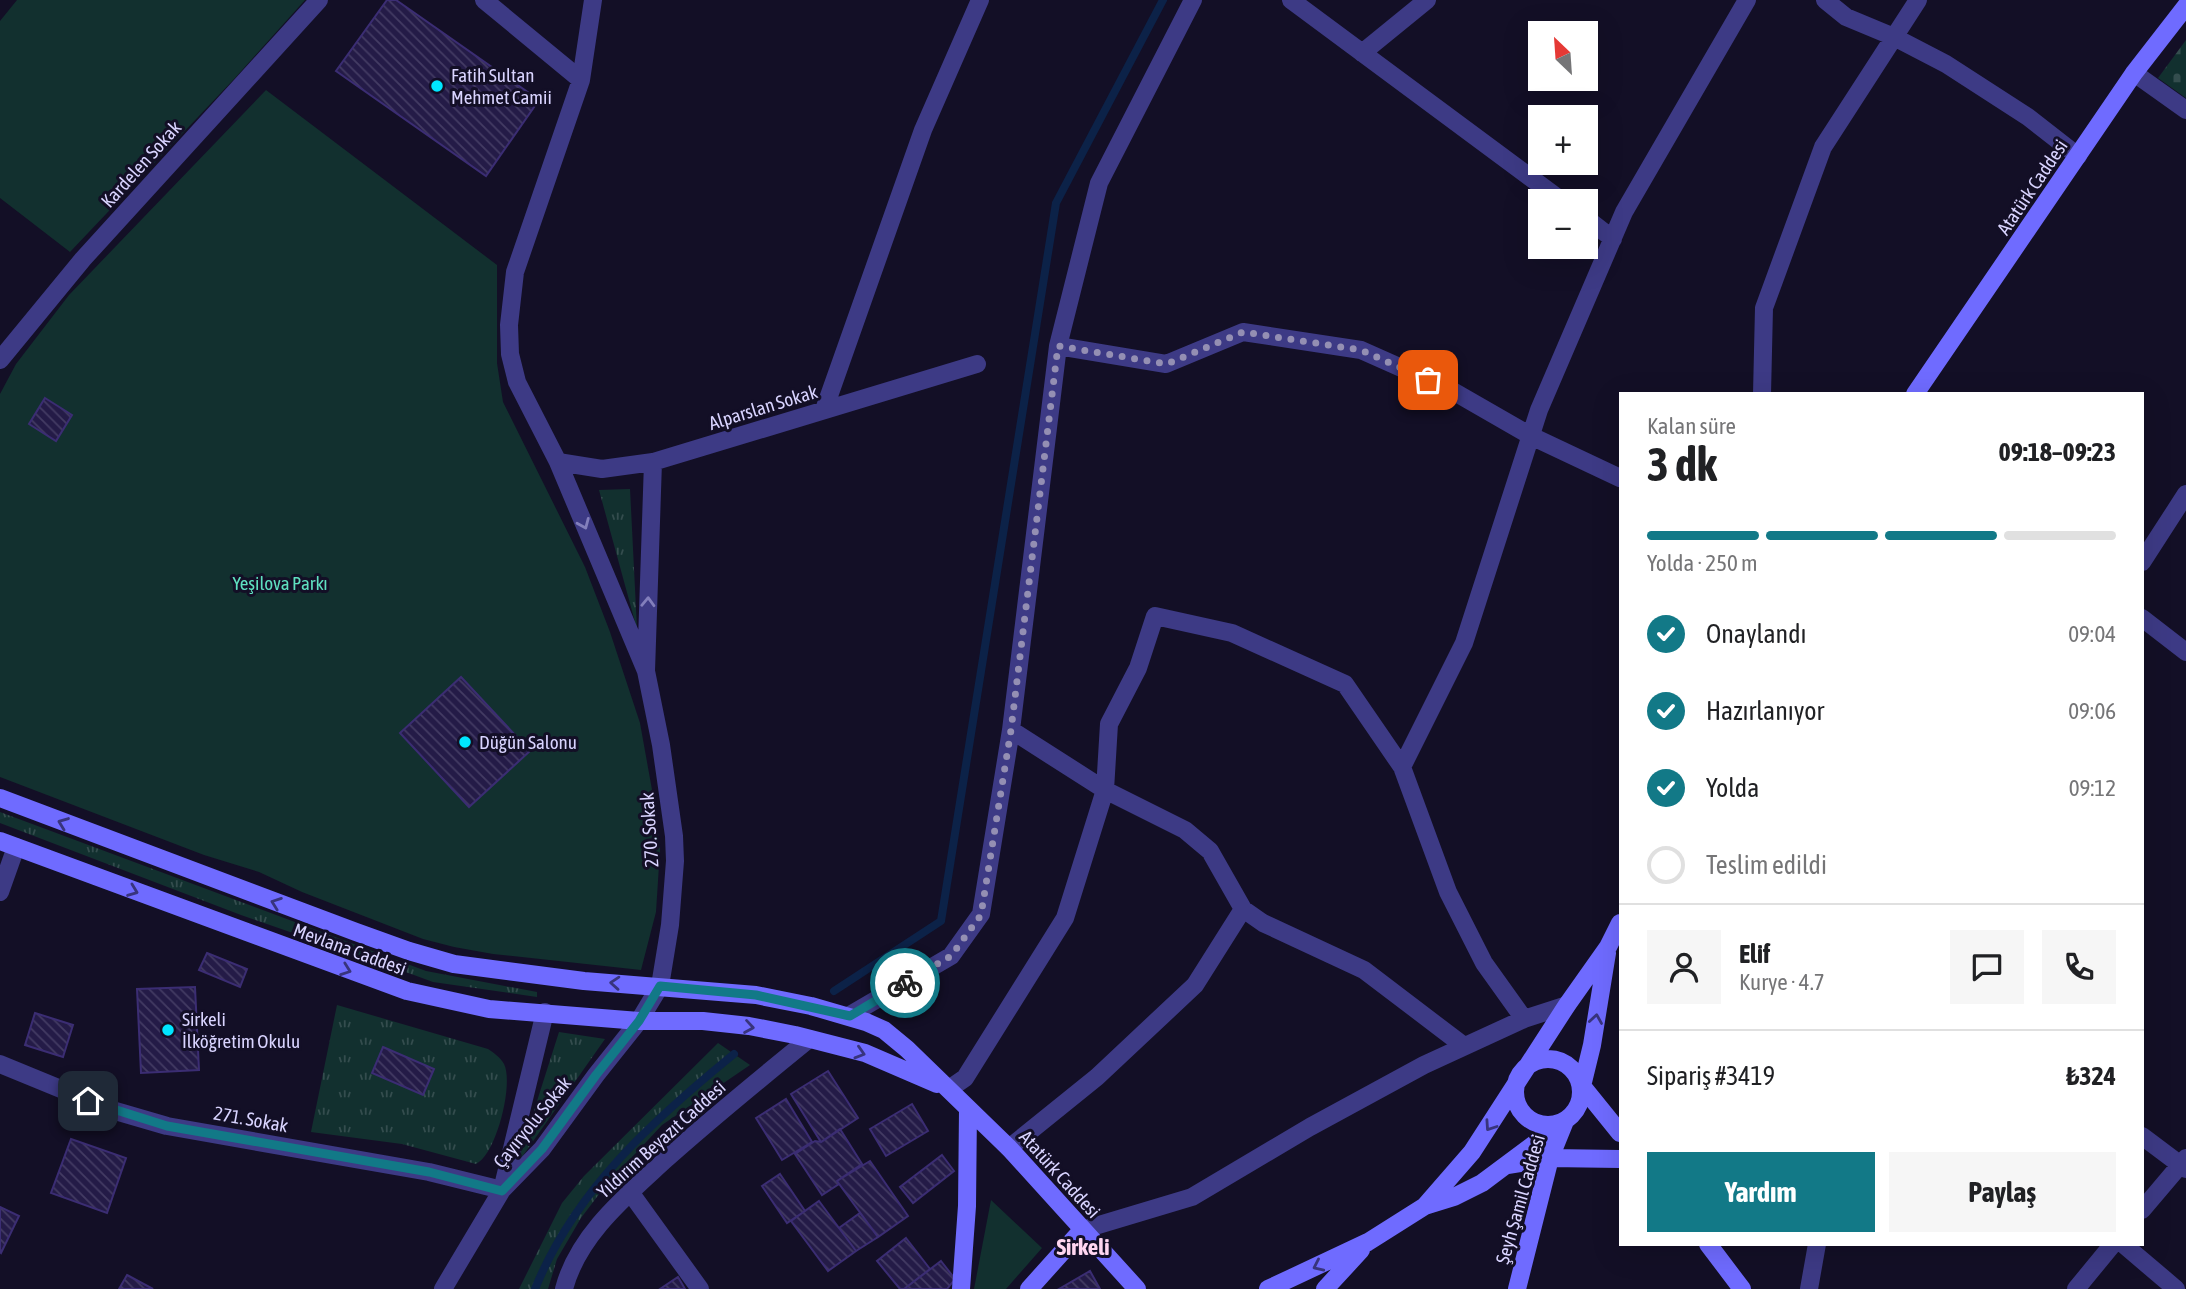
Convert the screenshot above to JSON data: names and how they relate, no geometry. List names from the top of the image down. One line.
{"streets":{"street":["Kardelen Sokak","Atatürk Caddesi","Alparslan Sokak","270. Sokak","Mevlana Caddesi","271. Sokak","Çayıryolu Sokak","Yıldırım Beyazıt Caddesi","Şeyh Şamil Caddesi"]},"crossings":[["Atatürk Caddesi","270. Sokak"],["Atatürk Caddesi","Çayıryolu Sokak"],["270. Sokak","Çayıryolu Sokak"],["Mevlana Caddesi","Çayıryolu Sokak"],["Mevlana Caddesi","Yıldırım Beyazıt Caddesi"],["271. Sokak","Çayıryolu Sokak"]],"one_way":["Atatürk Caddesi","Mevlana Caddesi"],"districts":["Sirkeli"],"parks":["Yeşilova Parkı"],"places":["Fatih Sultan Mehmet Camii","Düğün Salonu","Sirkeli İlköğretim Okulu"],"north":"top left","page":{"map_buttons":["+","−"],"heading":["3 dk","Kalan süre","09:18–09:23"],"panel":["Elif","Kurye · 4.7","Sipariş #3419","₺324"],"bar":"Yolda · 250 m","list":[["Onaylandı","09:04"],["Hazırlanıyor","09:06"],["Yolda","09:12"],"Teslim edildi"],"buttons":["Yardım","Paylaş"]}}
